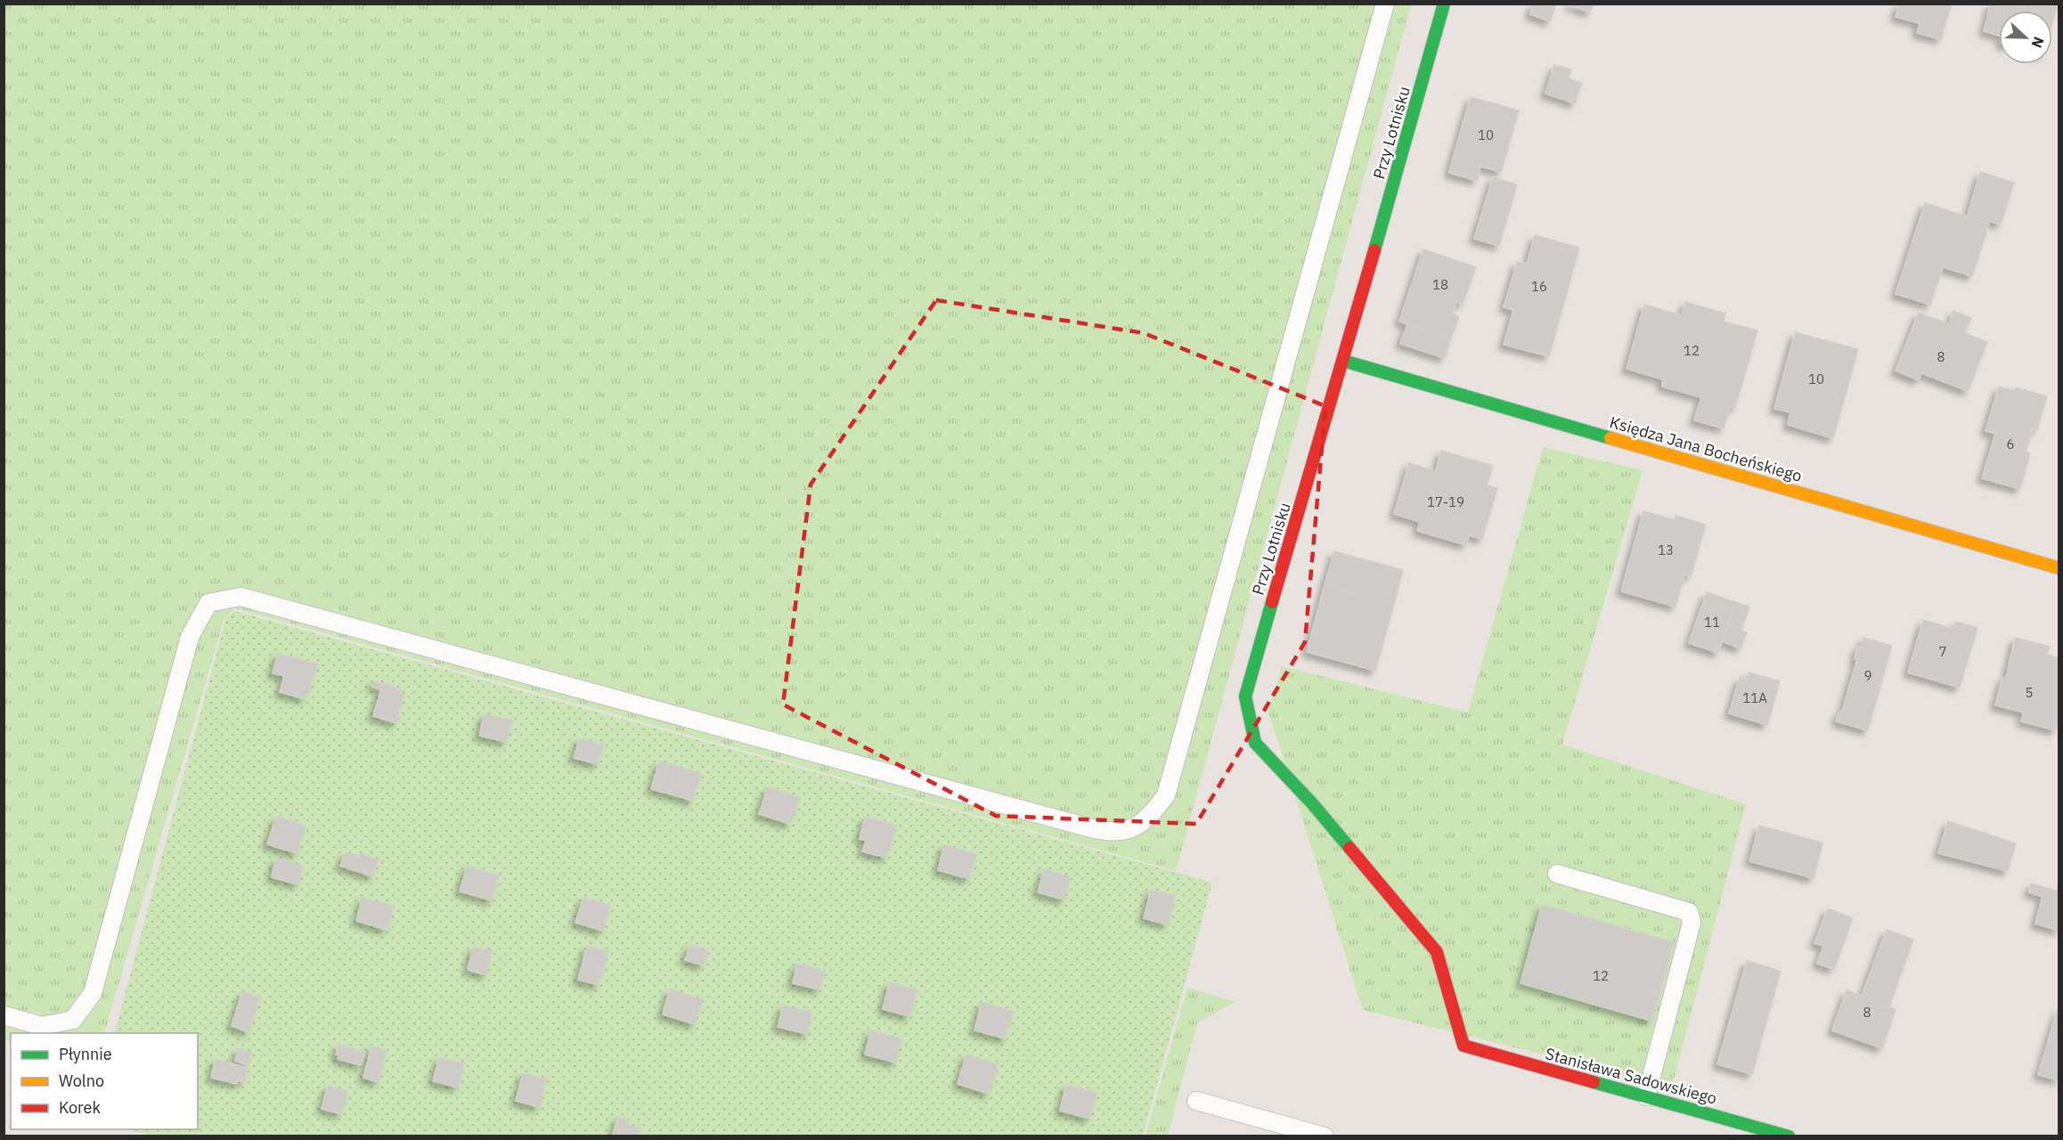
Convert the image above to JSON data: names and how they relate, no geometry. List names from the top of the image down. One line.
{"streets":{"street":["Przy Lotnisku","Księdza Jana Bocheńskiego","Stanisława Sadowskiego"]},"crossings":[["Przy Lotnisku","Księdza Jana Bocheńskiego"],["Przy Lotnisku","Stanisława Sadowskiego"]],"house_numbers":["10","18","16","12","8","10","6","17-19","13","11","7","9","5","11A","12","8"],"legend":["Płynnie","Wolno","Korek"],"north":"right"}
